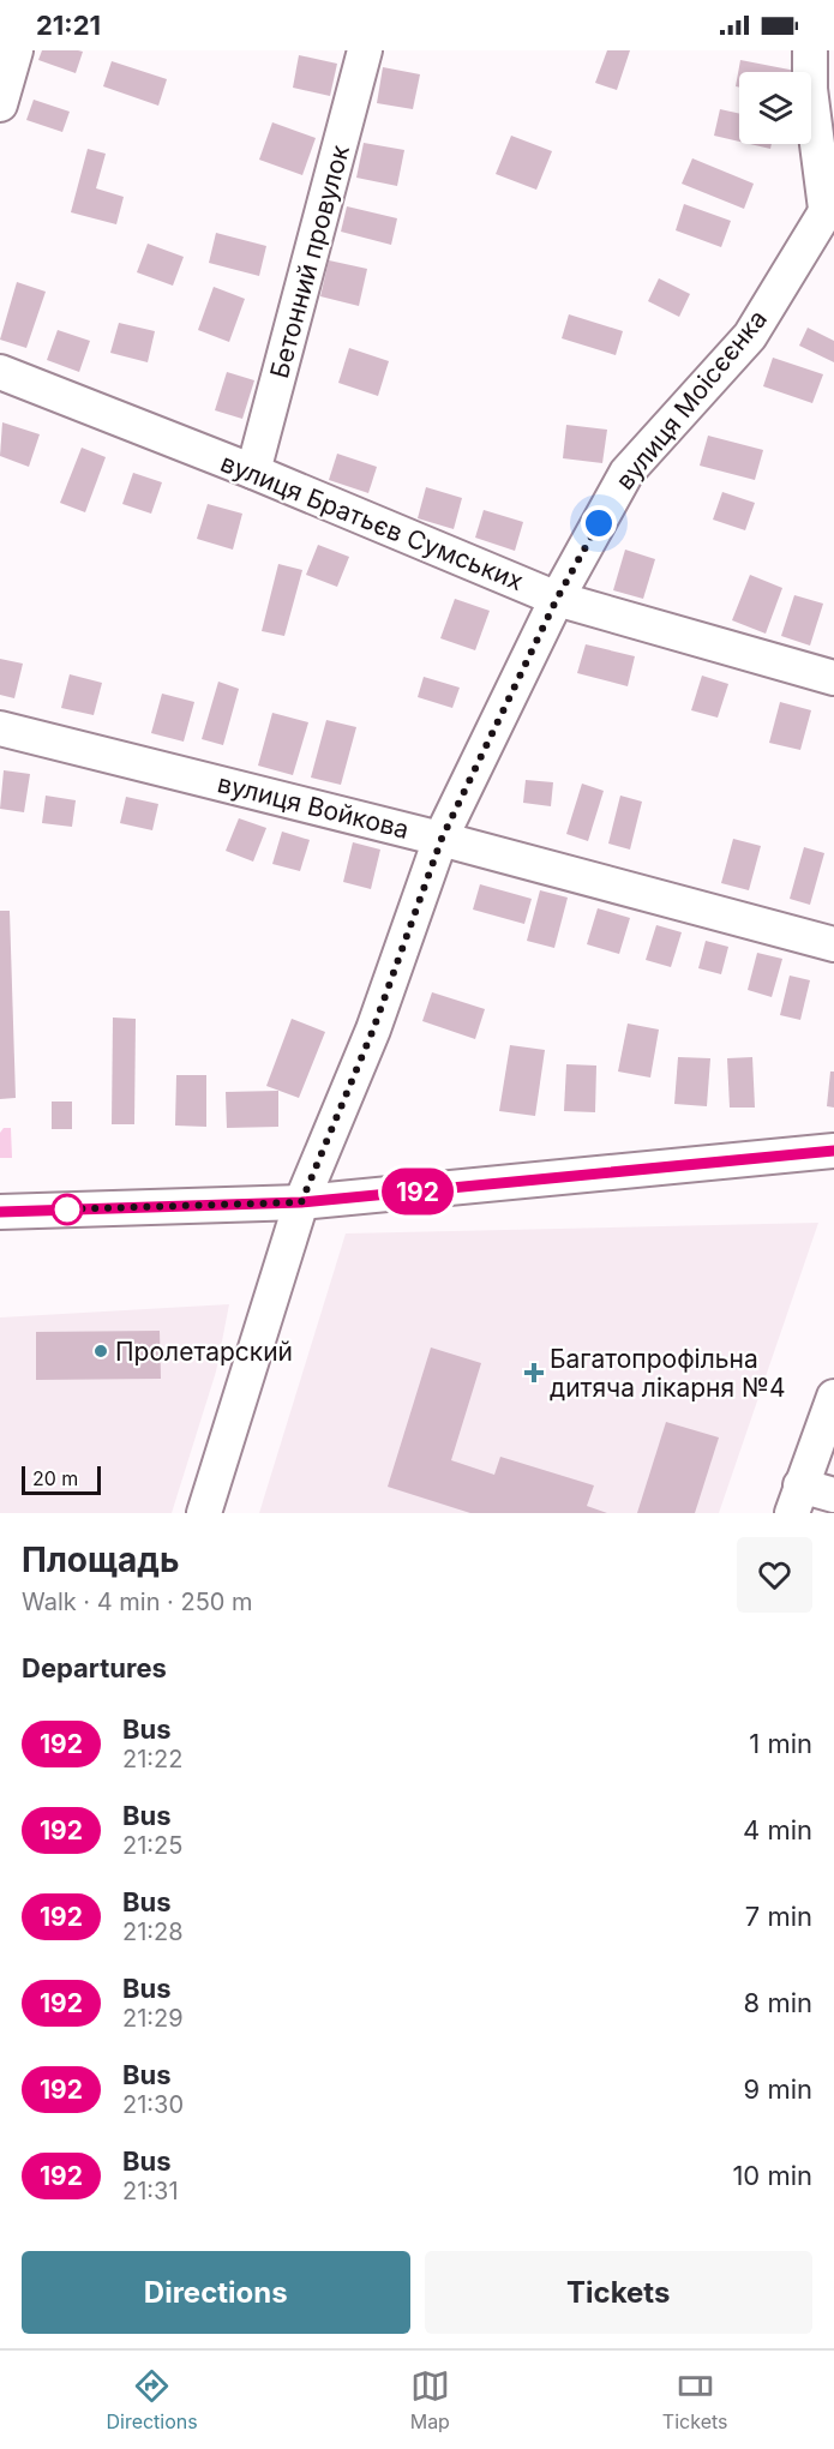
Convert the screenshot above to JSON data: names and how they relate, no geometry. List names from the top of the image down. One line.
{"streets":{"street":["Бетонний провулок","вулиця Моісєєнка","вулиця Братьєв Сумських","вулиця Войкова"]},"crossings":[["Бетонний провулок","вулиця Братьєв Сумських"],["вулиця Моісєєнка","вулиця Братьєв Сумських"],["вулиця Моісєєнка","вулиця Войкова"]],"places":{"other":["Пролетарский"],"health":["Багатопрофільна дитяча лікарня №4"]},"lines":["bus line 192"],"scale_bar":"20 m","page":{"status":"21:21","on_map":"192","scale":"20 m","heading":[["Площадь","Walk · 4 min · 250 m"],"Departures"],"list":[{"mark":"192","name":"Bus","note":"21:22","value":"1 min"},{"mark":"192","name":"Bus","note":"21:25","value":"4 min"},{"mark":"192","name":"Bus","note":"21:28","value":"7 min"},{"mark":"192","name":"Bus","note":"21:29","value":"8 min"},{"mark":"192","name":"Bus","note":"21:30","value":"9 min"},{"mark":"192","name":"Bus","note":"21:31","value":"10 min"}],"buttons":["Directions","Tickets"],"tabs":["Directions","Map","Tickets"]}}
